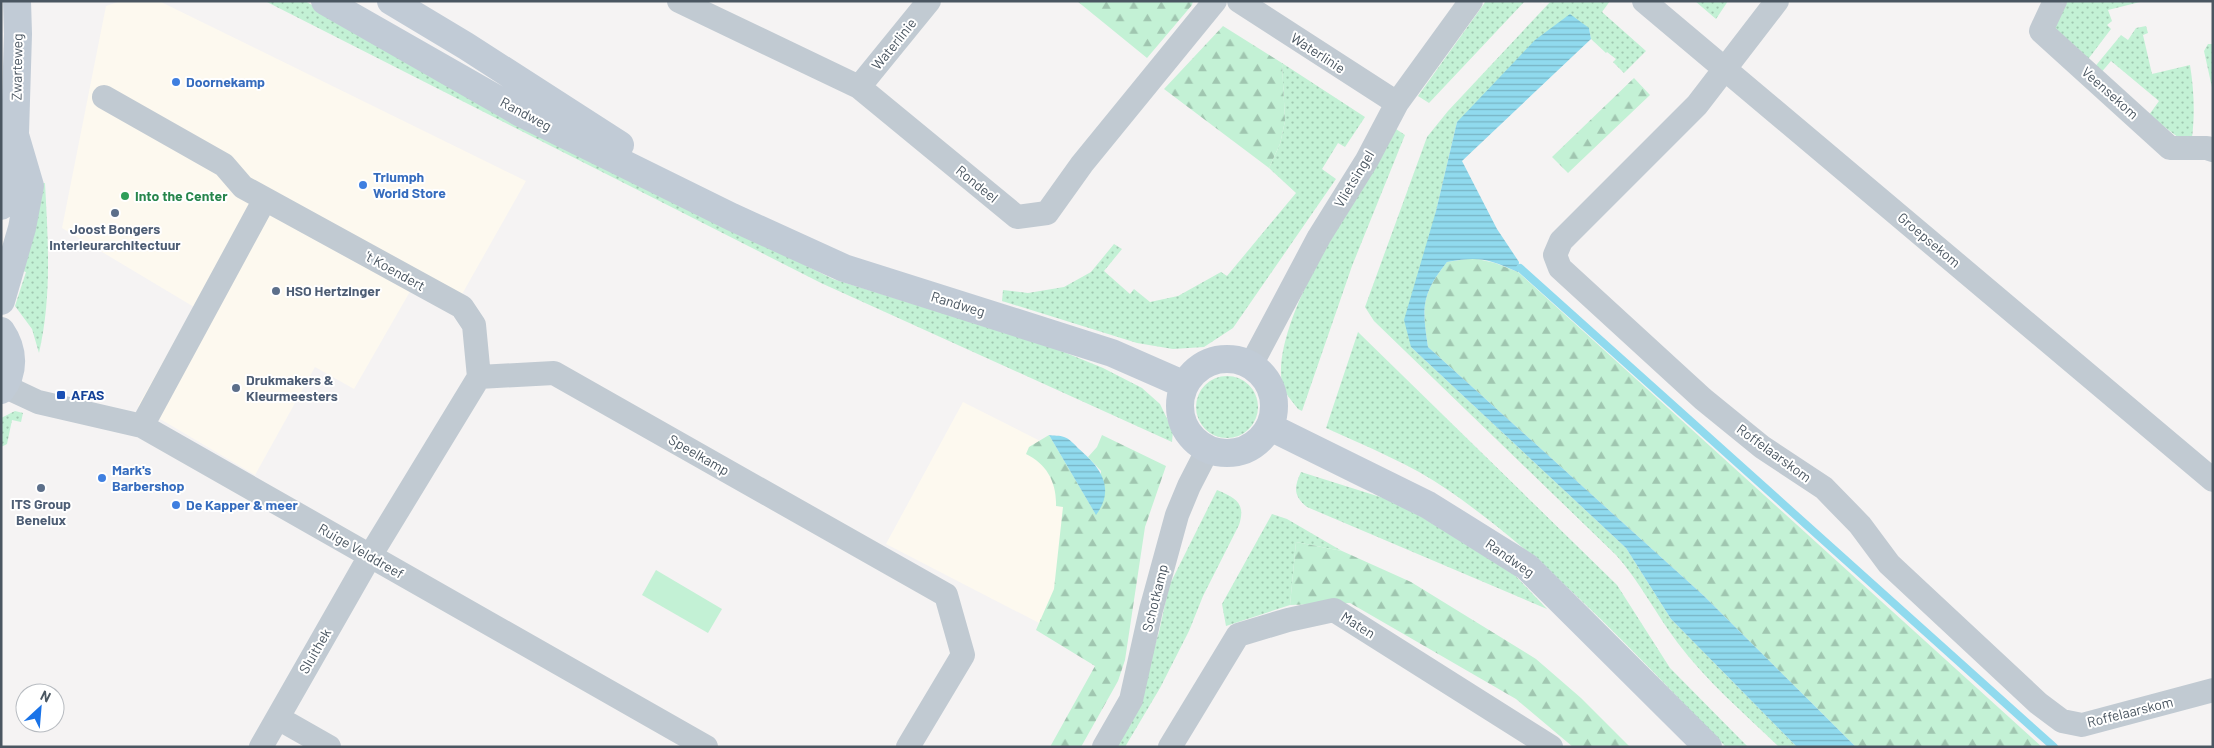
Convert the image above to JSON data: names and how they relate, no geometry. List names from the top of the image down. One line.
{"streets":{"main road":["Zwarteweg","Randweg"],"street":["Waterlinie","Veensekom","Vlietsingel","Rondeel","Groepsekom","'t Koendert","Roffelaarskom","Speelkamp","Ruige Velddreef","Schotkamp","Maten","Sluithek"]},"crossings":[["Waterlinie","Vlietsingel"],["Waterlinie","Rondeel"],["Randweg","Vlietsingel"],["Randweg","Schotkamp"],["Vlietsingel","Schotkamp"],["Groepsekom","Roffelaarskom"],["'t Koendert","Speelkamp"],["Ruige Velddreef","Sluithek"]],"places":{"other":["Doornekamp","Triumph World Store","Into the Center","Joost Bongers Interieurarchitectuur","HSO Hertzinger","Drukmakers & Kleurmeesters","Mark's Barbershop","ITS Group Benelux","De Kapper & meer"],"transit":["AFAS"]},"north":"top right"}
